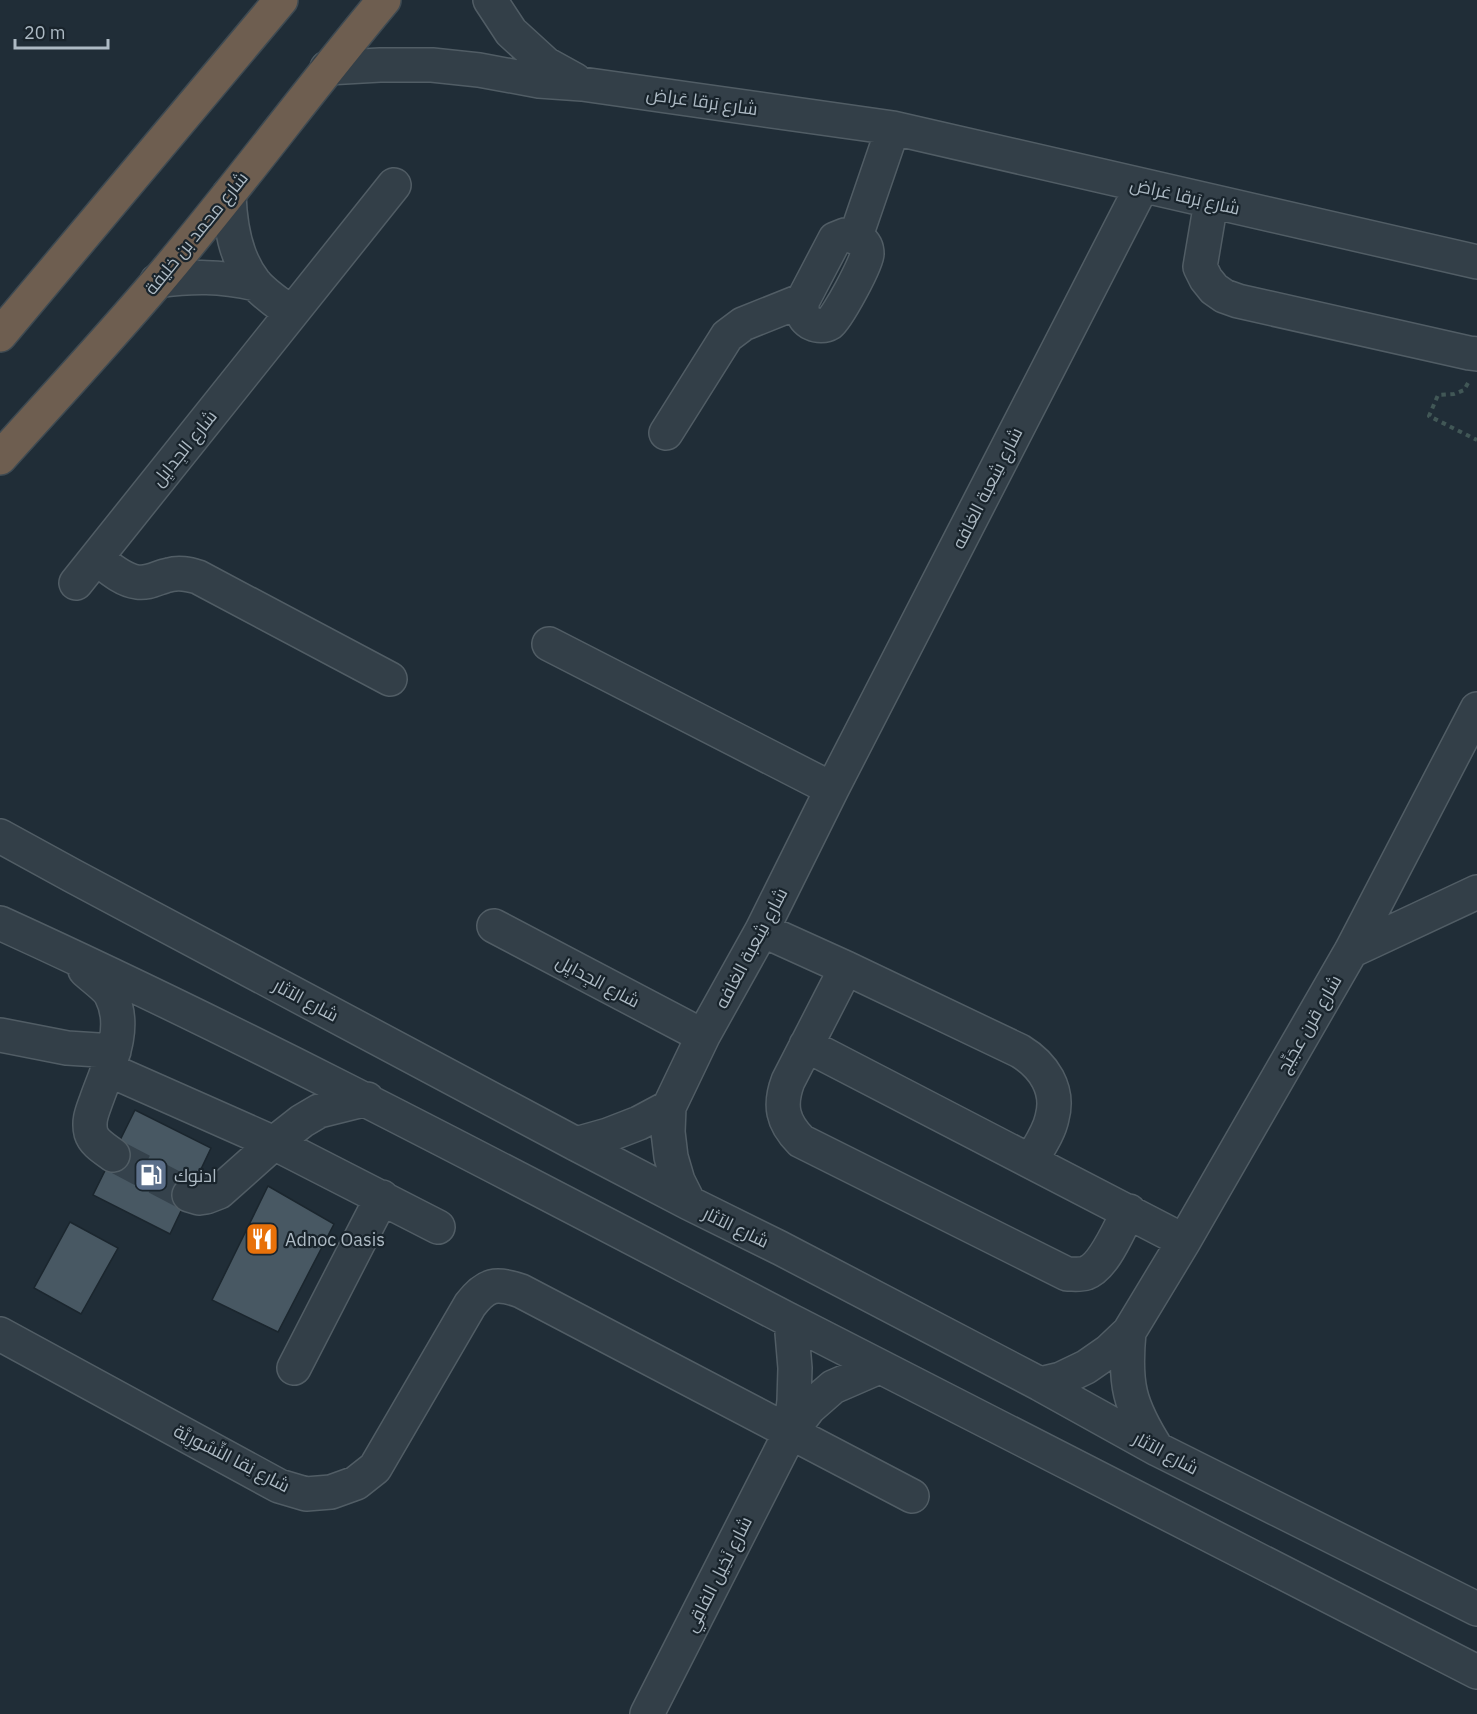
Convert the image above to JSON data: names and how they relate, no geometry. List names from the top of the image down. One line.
{"streets":{"highway":["شارع محمد بن خليفة"],"street":["شارع بَرقا عَراض","شارع الجِدايِل","شارع شِعبة الغافه","شارع الآثار","شارع قرن عجَيِّج","شارع نِقا النِّسُورِيَّة","شارع نَخِيل الفاقِي"]},"crossings":[["شارع بَرقا عَراض","شارع محمد بن خليفة"],["شارع بَرقا عَراض","شارع شِعبة الغافه"],["شارع الجِدايِل","شارع شِعبة الغافه"],["شارع شِعبة الغافه","شارع الآثار"],["شارع الآثار","شارع قرن عجَيِّج"],["شارع نِقا النِّسُورِيَّة","شارع نَخِيل الفاقِي"]],"places":{"fuel station":["ادنوك"],"restaurant":["Adnoc Oasis"]},"scale_bar":"20 m"}
